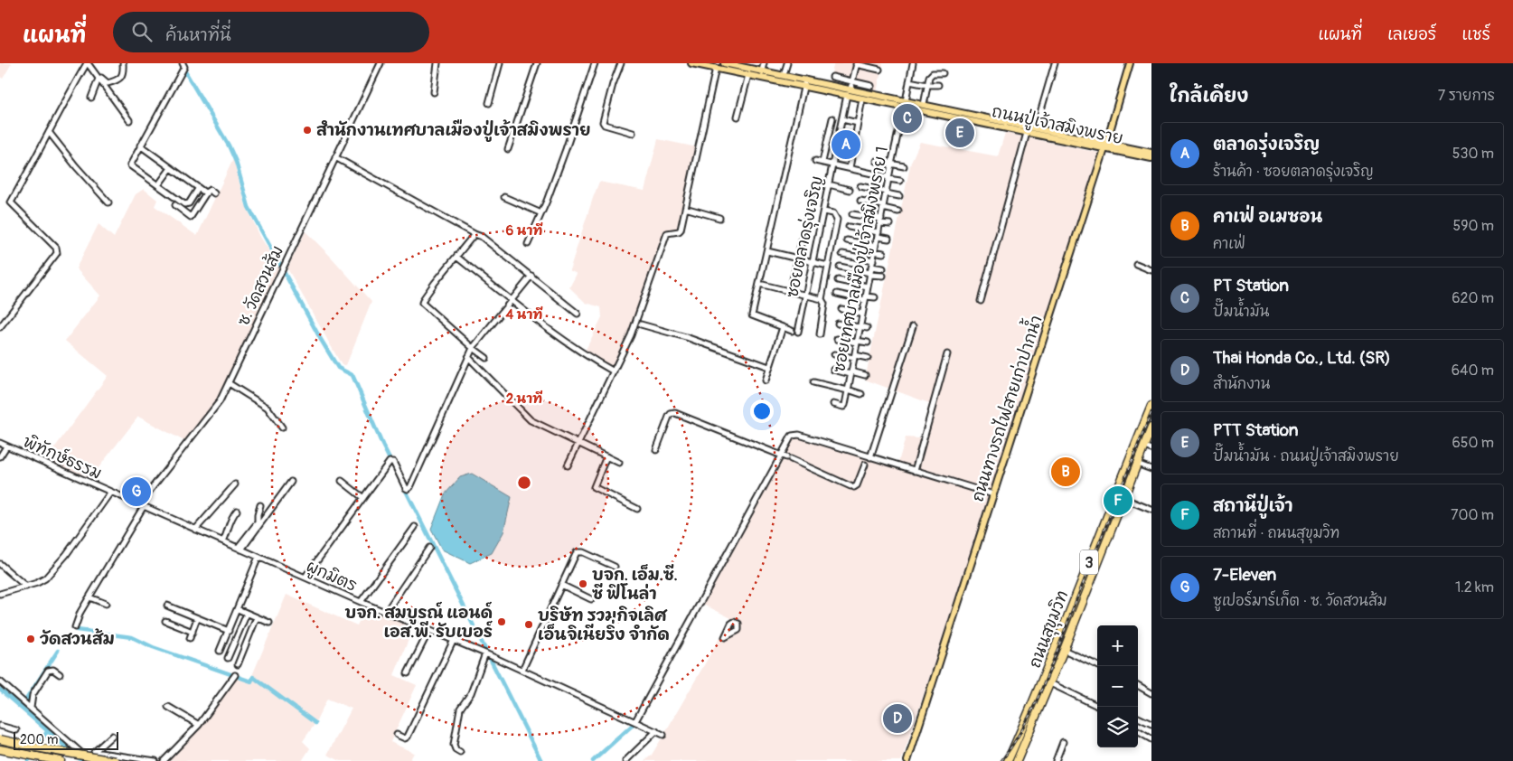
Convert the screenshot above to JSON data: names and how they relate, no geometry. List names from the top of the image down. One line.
{"streets":{"highway":["3","ถนนสุขุมวิท"],"main road":["ถนนปู่เจ้าสมิงพราย","ถนนทางรถไฟสายเก่าปากน้ำ"],"street":["ซอยตลาดรุ่งเจริญ","ซอยเทศบาลเมืองปู่เจ้าสมิงพราย 1","ซ. วัดสวนส้ม","พิทักษ์ธรรม","ผูกมิตร"]},"crossings":[["ถนนปู่เจ้าสมิงพราย","ซอยตลาดรุ่งเจริญ"],["ถนนปู่เจ้าสมิงพราย","ซอยเทศบาลเมืองปู่เจ้าสมิงพราย 1"],["ถนนปู่เจ้าสมิงพราย","ถนนทางรถไฟสายเก่าปากน้ำ"],["ซ. วัดสวนส้ม","พิทักษ์ธรรม"],["ซ. วัดสวนส้ม","ผูกมิตร"],["พิทักษ์ธรรม","ผูกมิตร"]],"places":["สำนักงานเทศบาลเมืองปู่เจ้าสมิงพราย","บจก. เอ็ม.ซี. ซี ฟิโนล่า","บจก. สมบูรณ์ แอนด์ เอส.พี. รับเบอร์","บริษัท รวมกิจเลิศ เอ็นจิเนียริ่ง จำกัด","วัดสวนส้ม"],"scale_bar":"200 m","page":{"header":"แผนที่","search":"ค้นหาที่นี่","nav":["แผนที่","เลเยอร์","แชร์"],"heading":["ใกล้เคียง","7 รายการ"],"pins":["C","E","A","B","G","F","D"],"list":[{"mark":"A","name":"ตลาดรุ่งเจริญ","note":"ร้านค้า · ซอยตลาดรุ่งเจริญ","value":"530 m"},{"mark":"B","name":"คาเฟ่ อเมซอน","note":"คาเฟ่","value":"590 m"},{"mark":"C","name":"PT Station","note":"ปั๊มน้ำมัน","value":"620 m"},{"mark":"D","name":"Thai Honda Co., Ltd. (SR)","note":"สำนักงาน","value":"640 m"},{"mark":"E","name":"PTT Station","note":"ปั๊มน้ำมัน · ถนนปู่เจ้าสมิงพราย","value":"650 m"},{"mark":"F","name":"สถานีปู่เจ้า","note":"สถานที่ · ถนนสุขุมวิท","value":"700 m"},{"mark":"G","name":"7-Eleven","note":"ซูเปอร์มาร์เก็ต · ซ. วัดสวนส้ม","value":"1.2 km"}],"map_buttons":["+","−"],"scale":"200 m"},"rings":["6 นาที","4 นาที","2 นาที"]}
